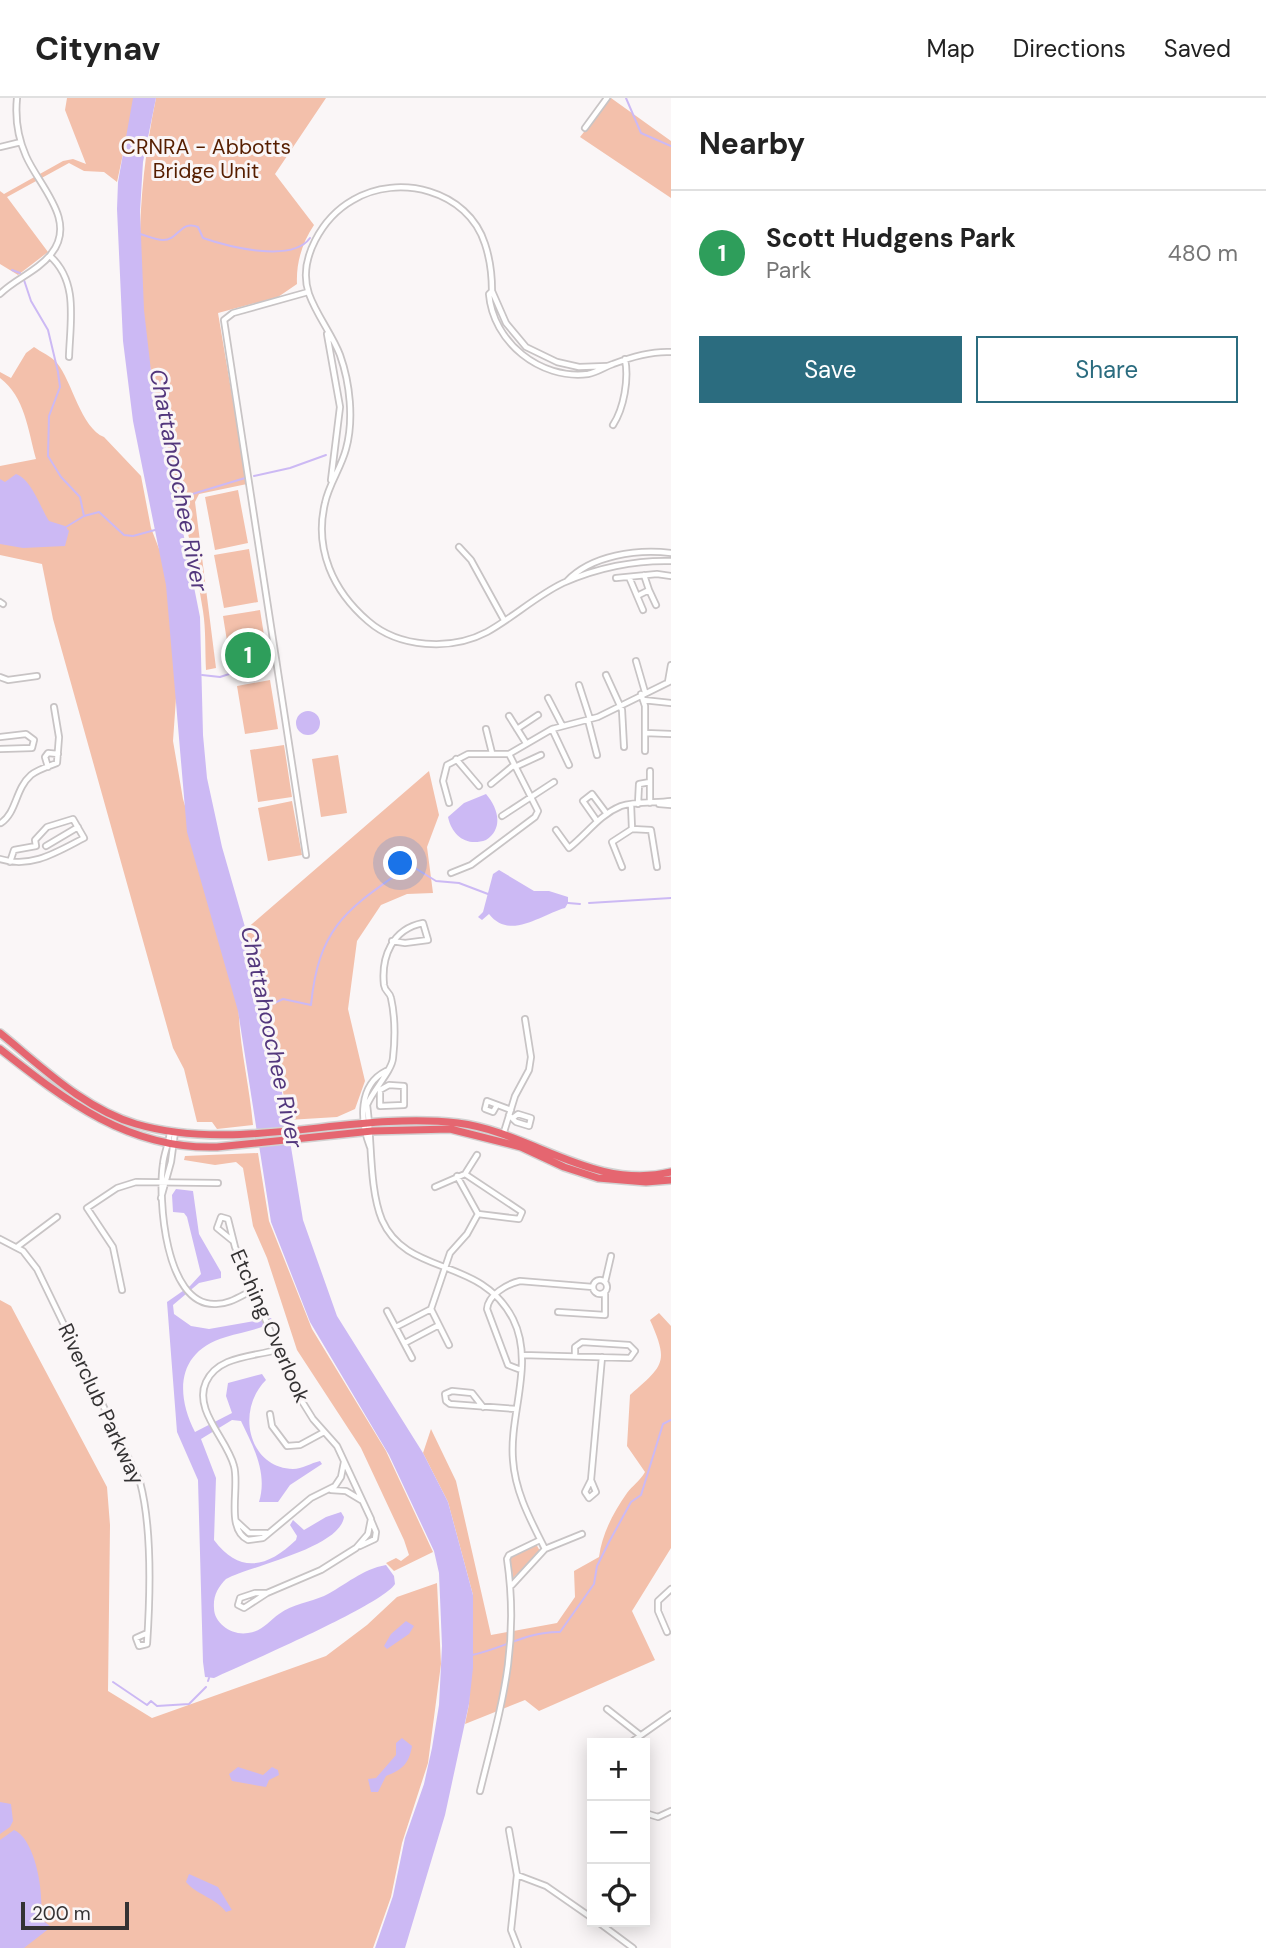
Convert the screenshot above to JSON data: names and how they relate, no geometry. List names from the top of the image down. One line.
{"streets":{"street":["Etching Overlook","Riverclub Parkway"]},"water":["Chattahoochee River"],"parks":["CRNRA - Abbotts Bridge Unit"],"scale_bar":"200 m","page":{"header":"Citynav","nav":["Map","Directions","Saved"],"heading":"Nearby","list":[{"mark":"1","name":"Scott Hudgens Park","note":"Park","value":"480 m"}],"buttons":["Save","Share"],"pins":"1","map_buttons":["+","−"],"scale":"200 m"}}
